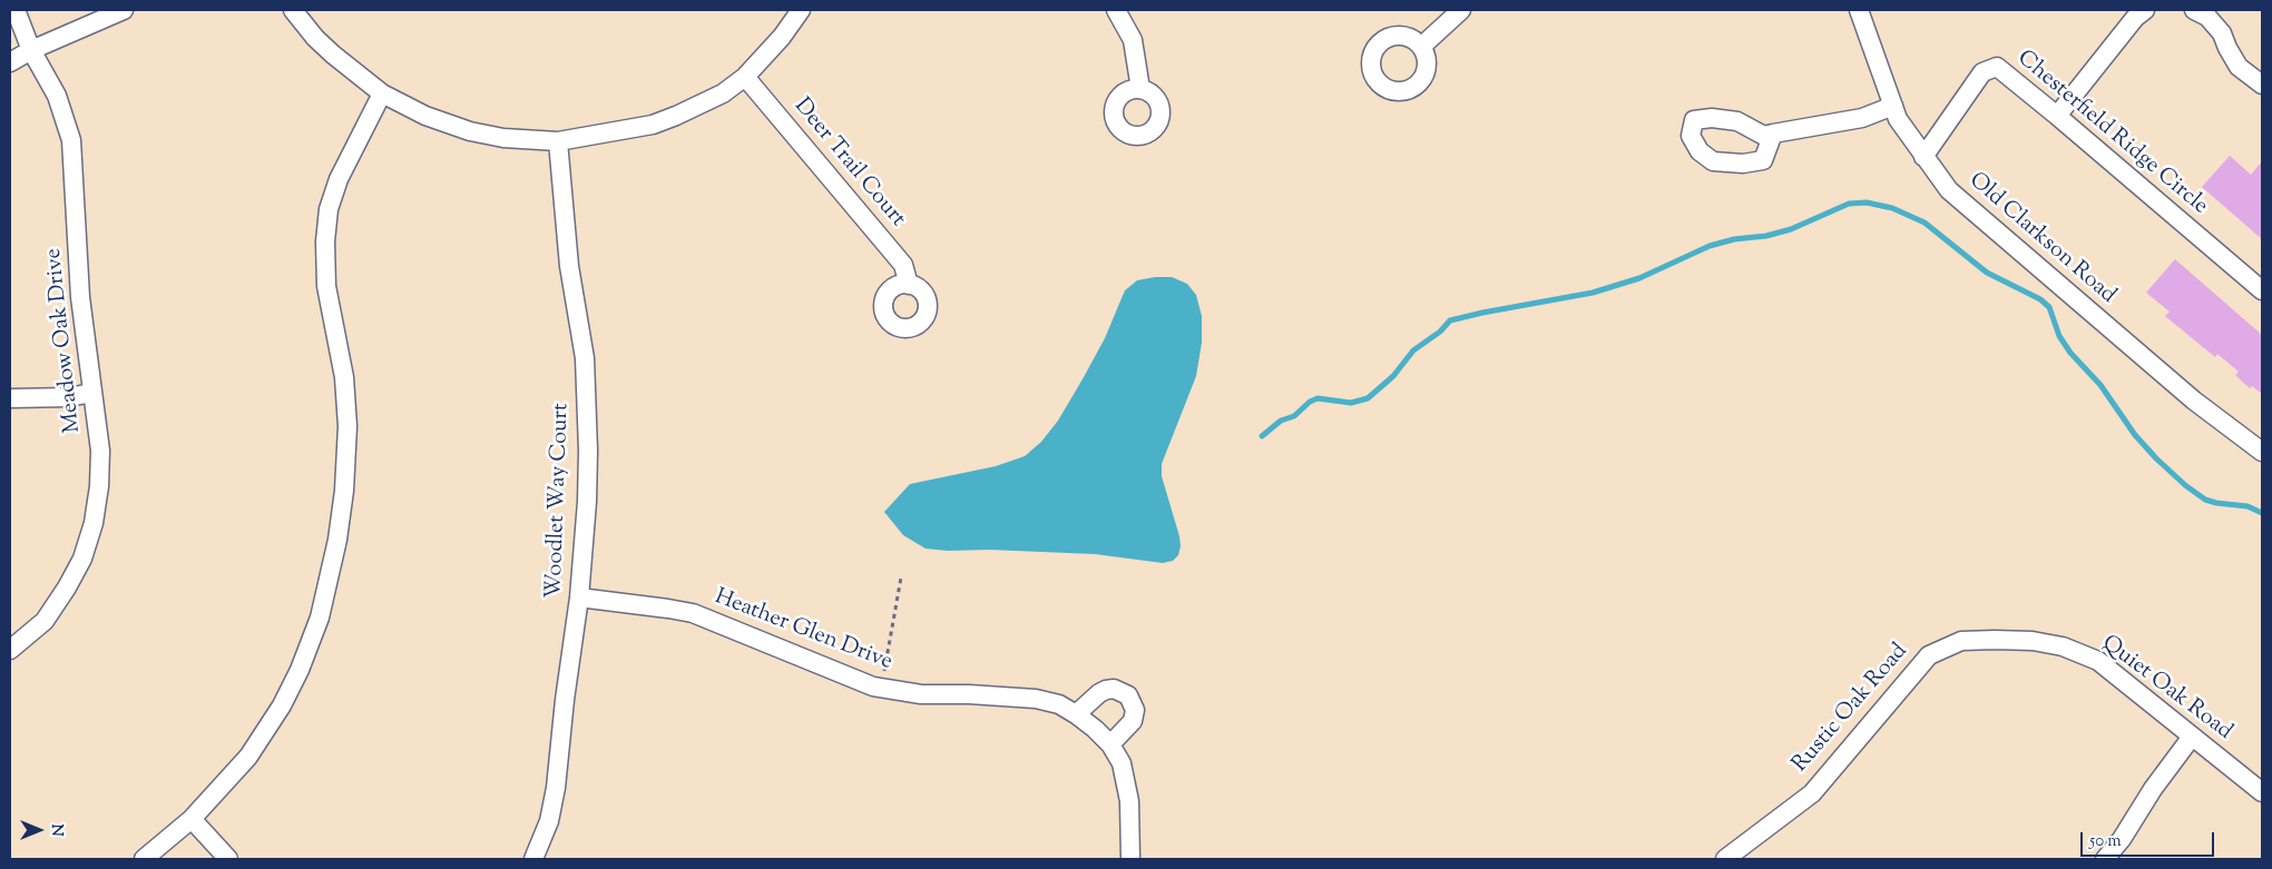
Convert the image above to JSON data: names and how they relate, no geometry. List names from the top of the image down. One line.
{"streets":{"street":["Chesterfield Ridge Circle","Deer Trail Court","Old Clarkson Road","Meadow Oak Drive","Woodlet Way Court","Heather Glen Drive","Quiet Oak Road","Rustic Oak Road"]},"crossings":[["Chesterfield Ridge Circle","Old Clarkson Road"],["Woodlet Way Court","Heather Glen Drive"],["Quiet Oak Road","Rustic Oak Road"]],"scale_bar":"50 m","north":"right"}
